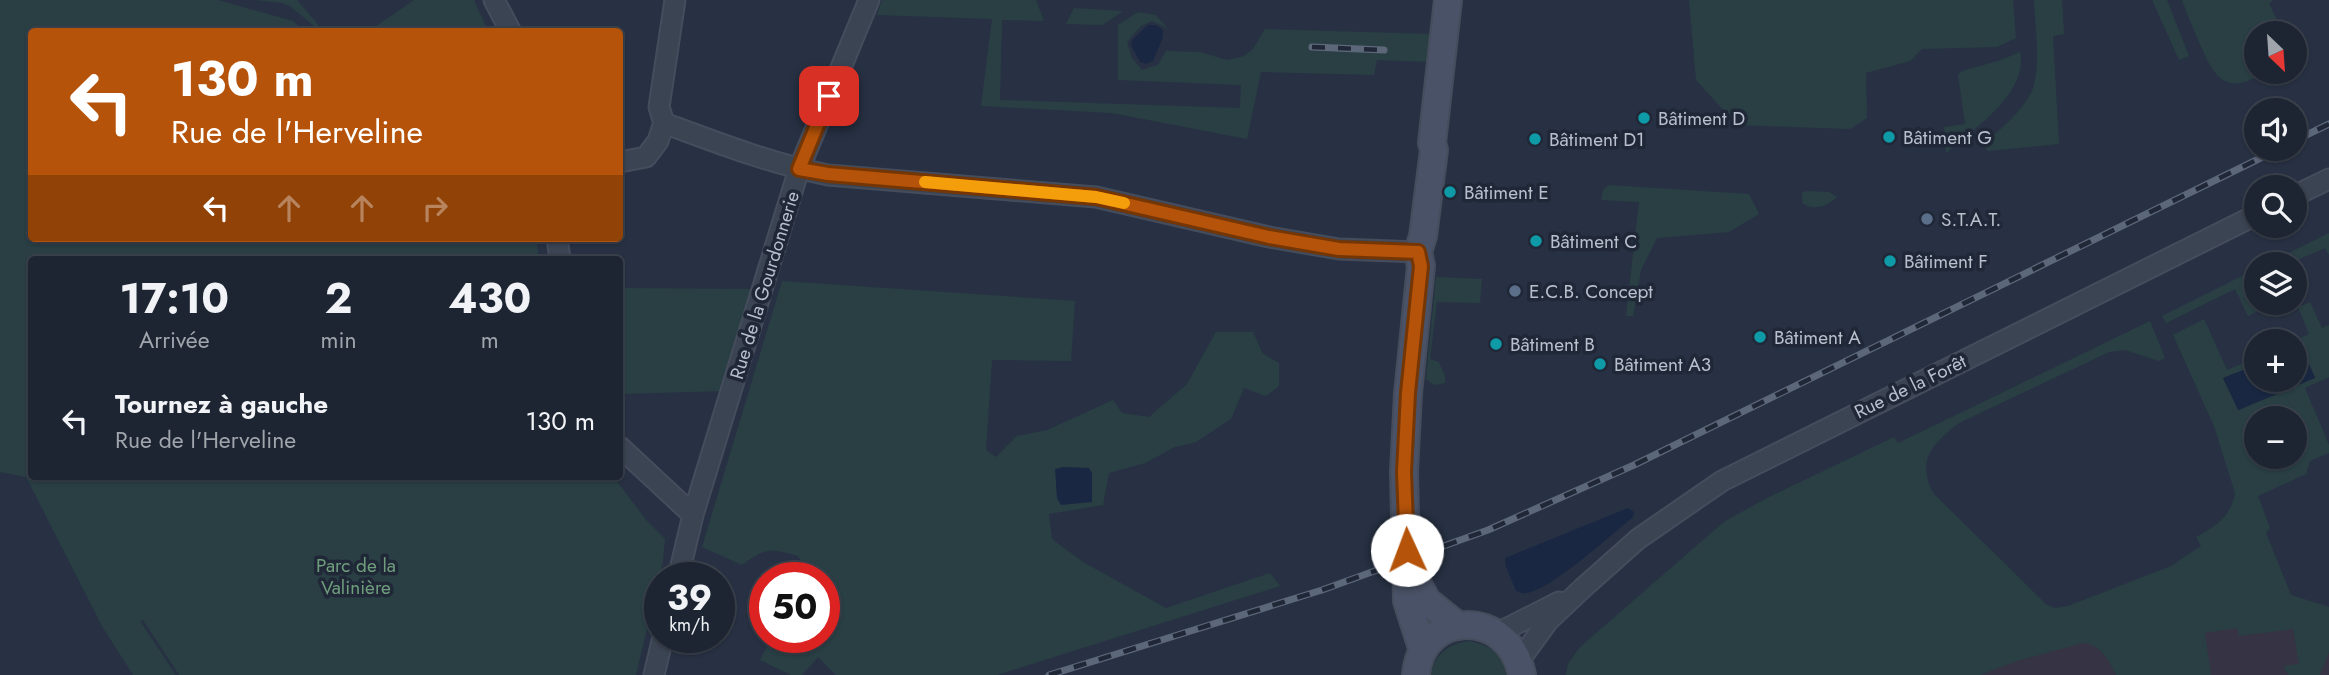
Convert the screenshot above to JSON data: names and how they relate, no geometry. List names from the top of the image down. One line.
{"streets":{"main road":["Rue de la Forêt"],"street":["Rue de la Gourdonnerie"]},"parks":["Parc de la Valinière"],"places":["Bâtiment D","Bâtiment G","Bâtiment D1","Bâtiment E","S.T.A.T.","Bâtiment C","Bâtiment F","E.C.B. Concept","Bâtiment A","Bâtiment B","Bâtiment A3"],"north":"bottom right","page":{"map_buttons":["+","−"],"turn":["130 m","Rue de l'Herveline"],"eta":["17:10","Arrivée","2","min","430","m"],"list":[{"name":"Tournez à gauche","note":"Rue de l'Herveline","value":"130 m"}],"speed":"39 km/h","limit":"50"}}
